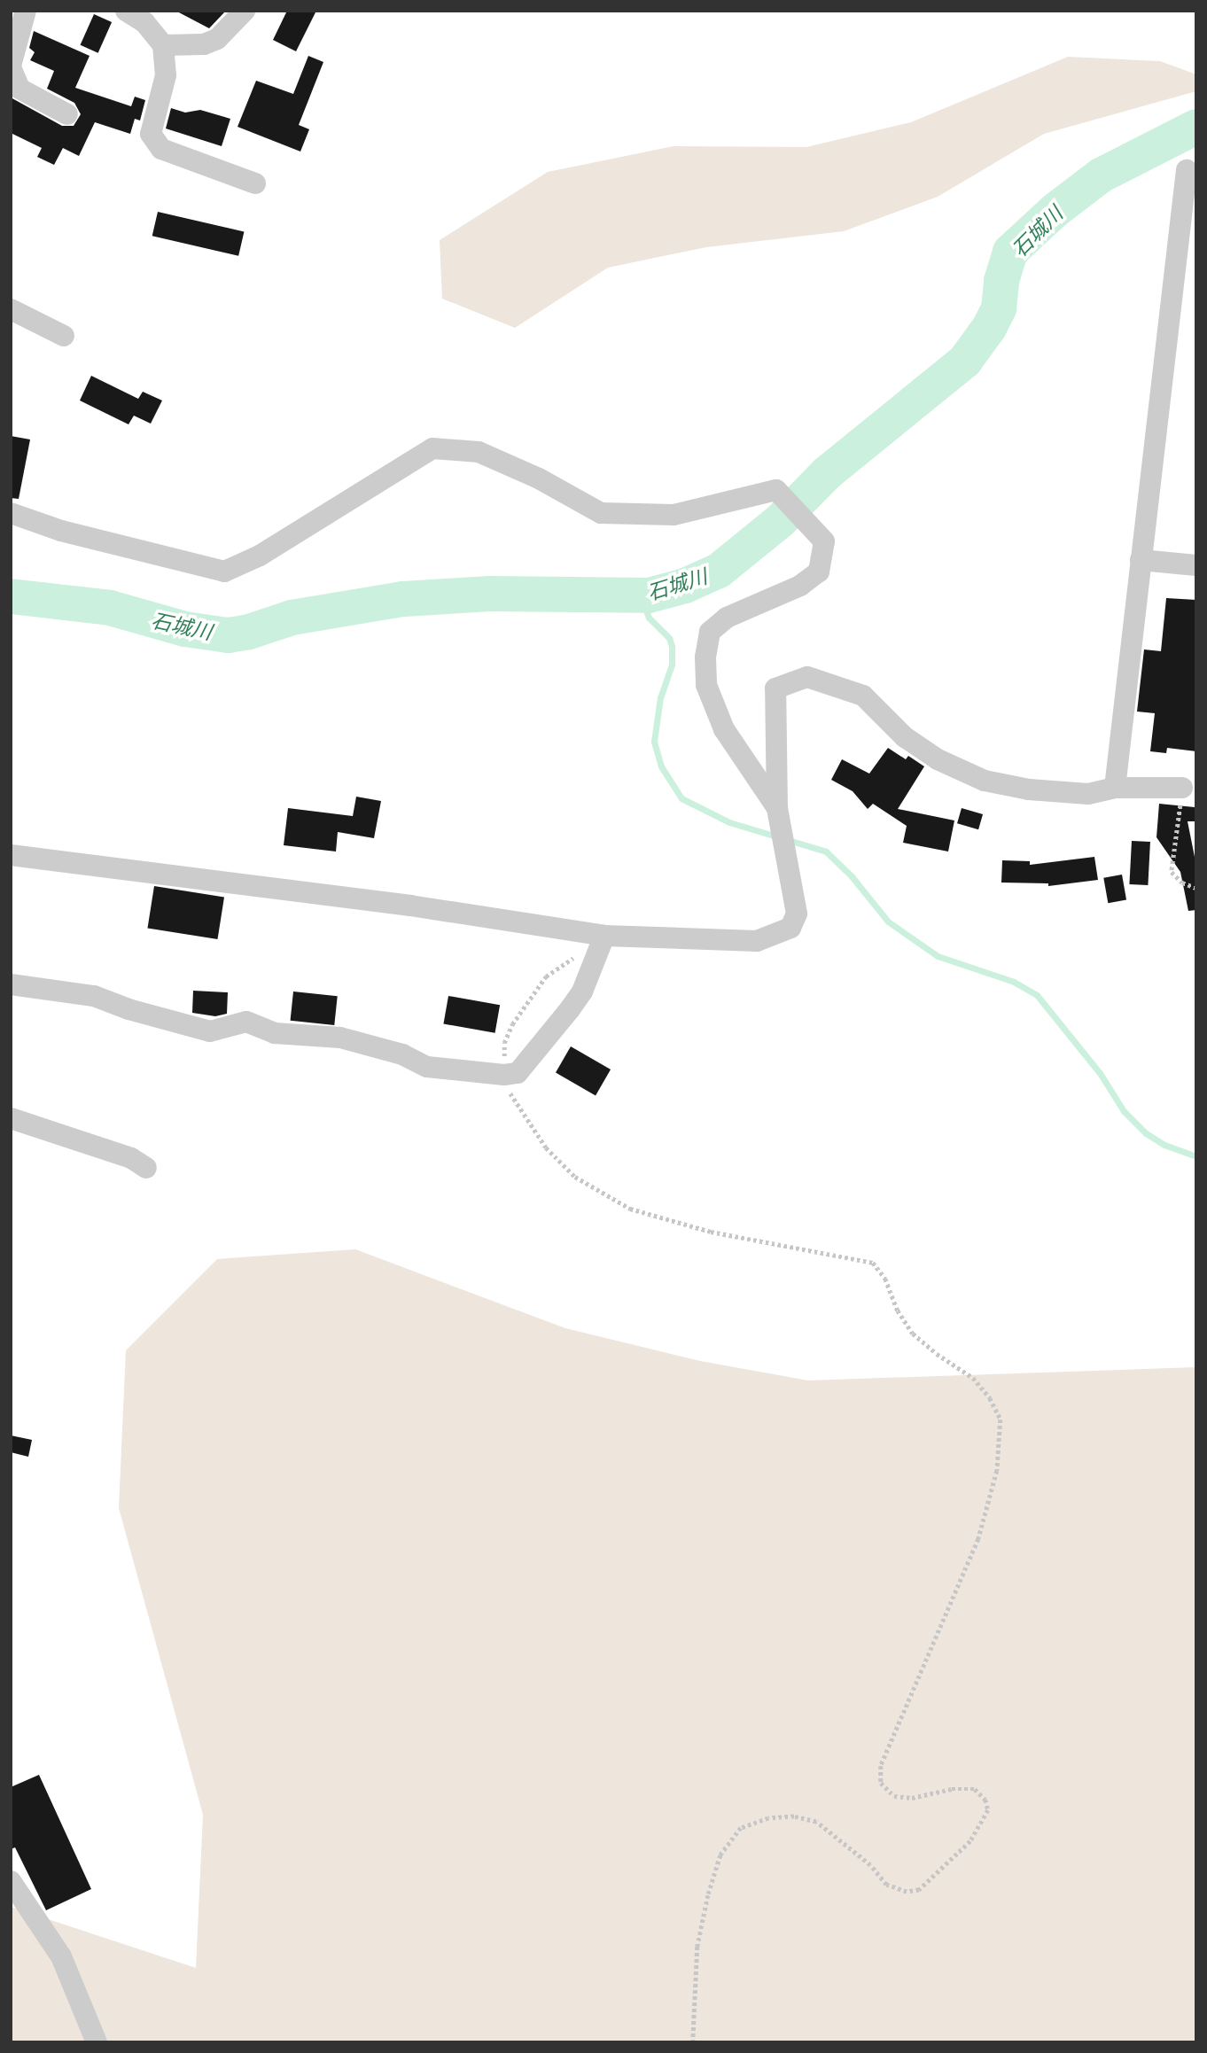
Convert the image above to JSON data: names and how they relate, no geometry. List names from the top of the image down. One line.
{"water":["石城川"]}
